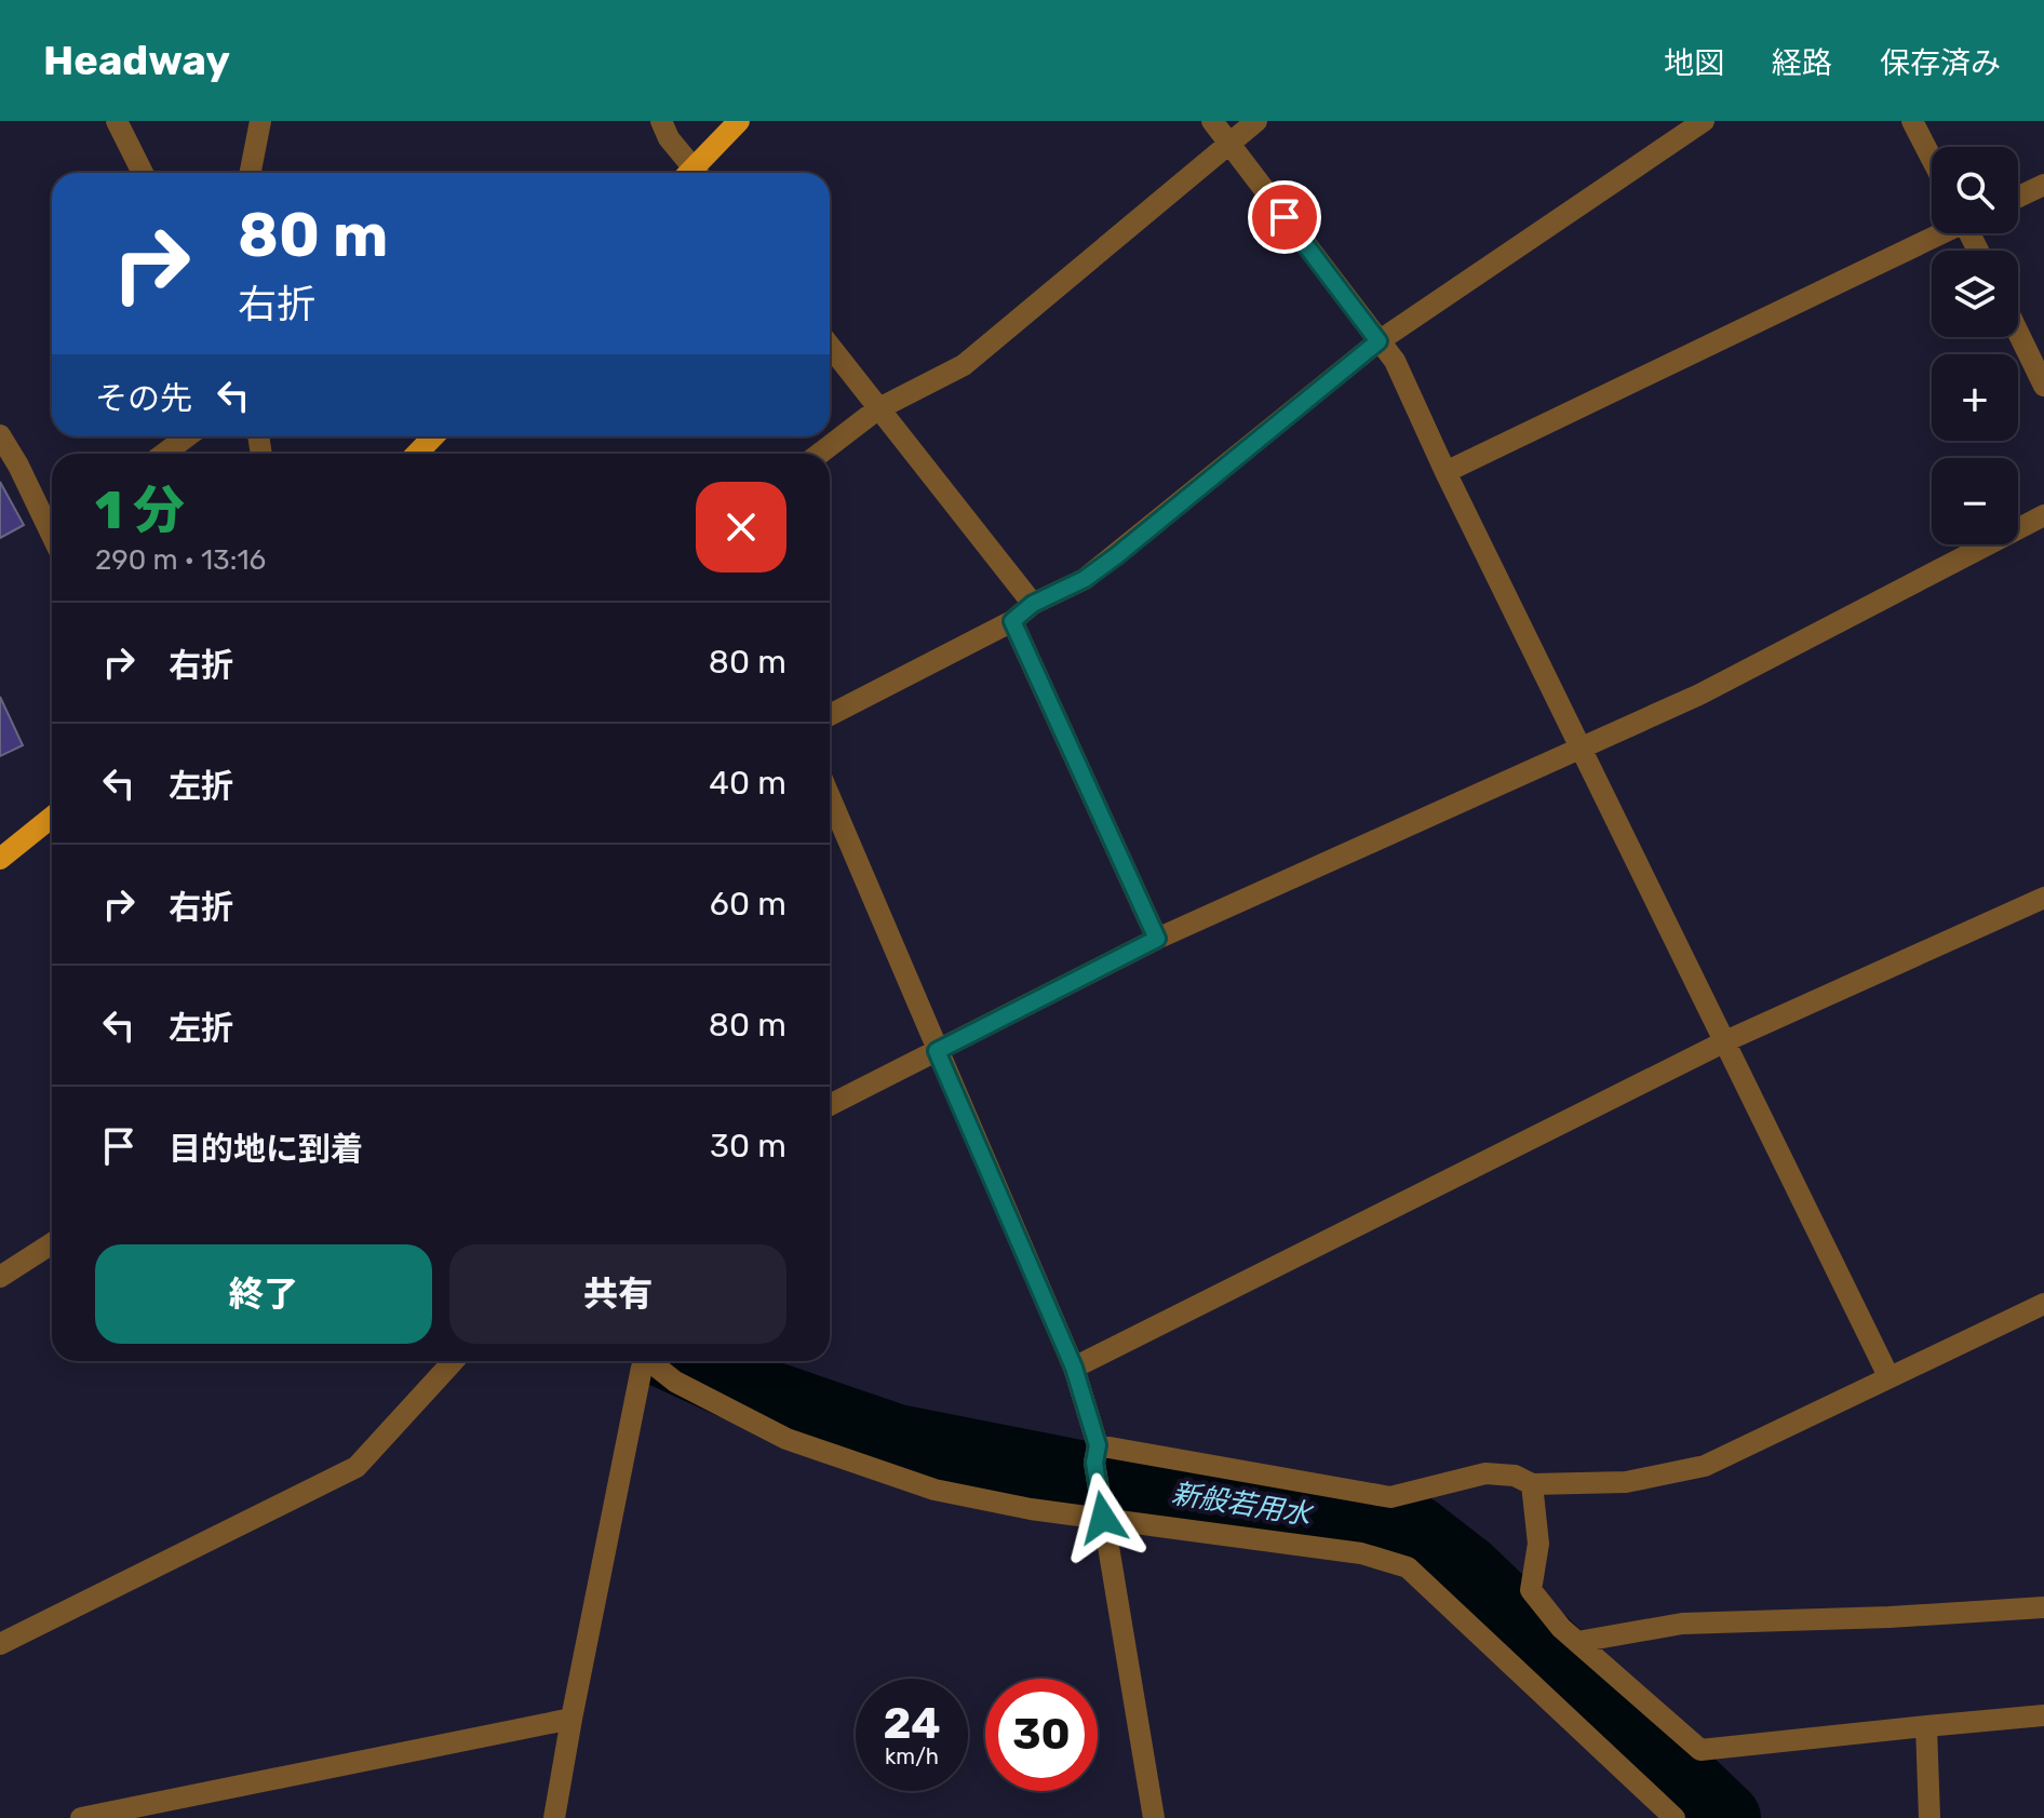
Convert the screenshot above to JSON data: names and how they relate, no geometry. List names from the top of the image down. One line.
{"water":["新般若用水"],"page":{"header":"Headway","nav":["地図","経路","保存済み"],"map_buttons":["+","−"],"turn":["80 m","右折"],"then":"その先","heading":["1 分","290 m · 13:16"],"list":[{"name":"右折","value":"80 m"},{"name":"左折","value":"40 m"},{"name":"右折","value":"60 m"},{"name":"左折","value":"80 m"},{"name":"目的地に到着","value":"30 m"}],"buttons":["終了","共有"],"speed":"24 km/h","limit":"30"}}
